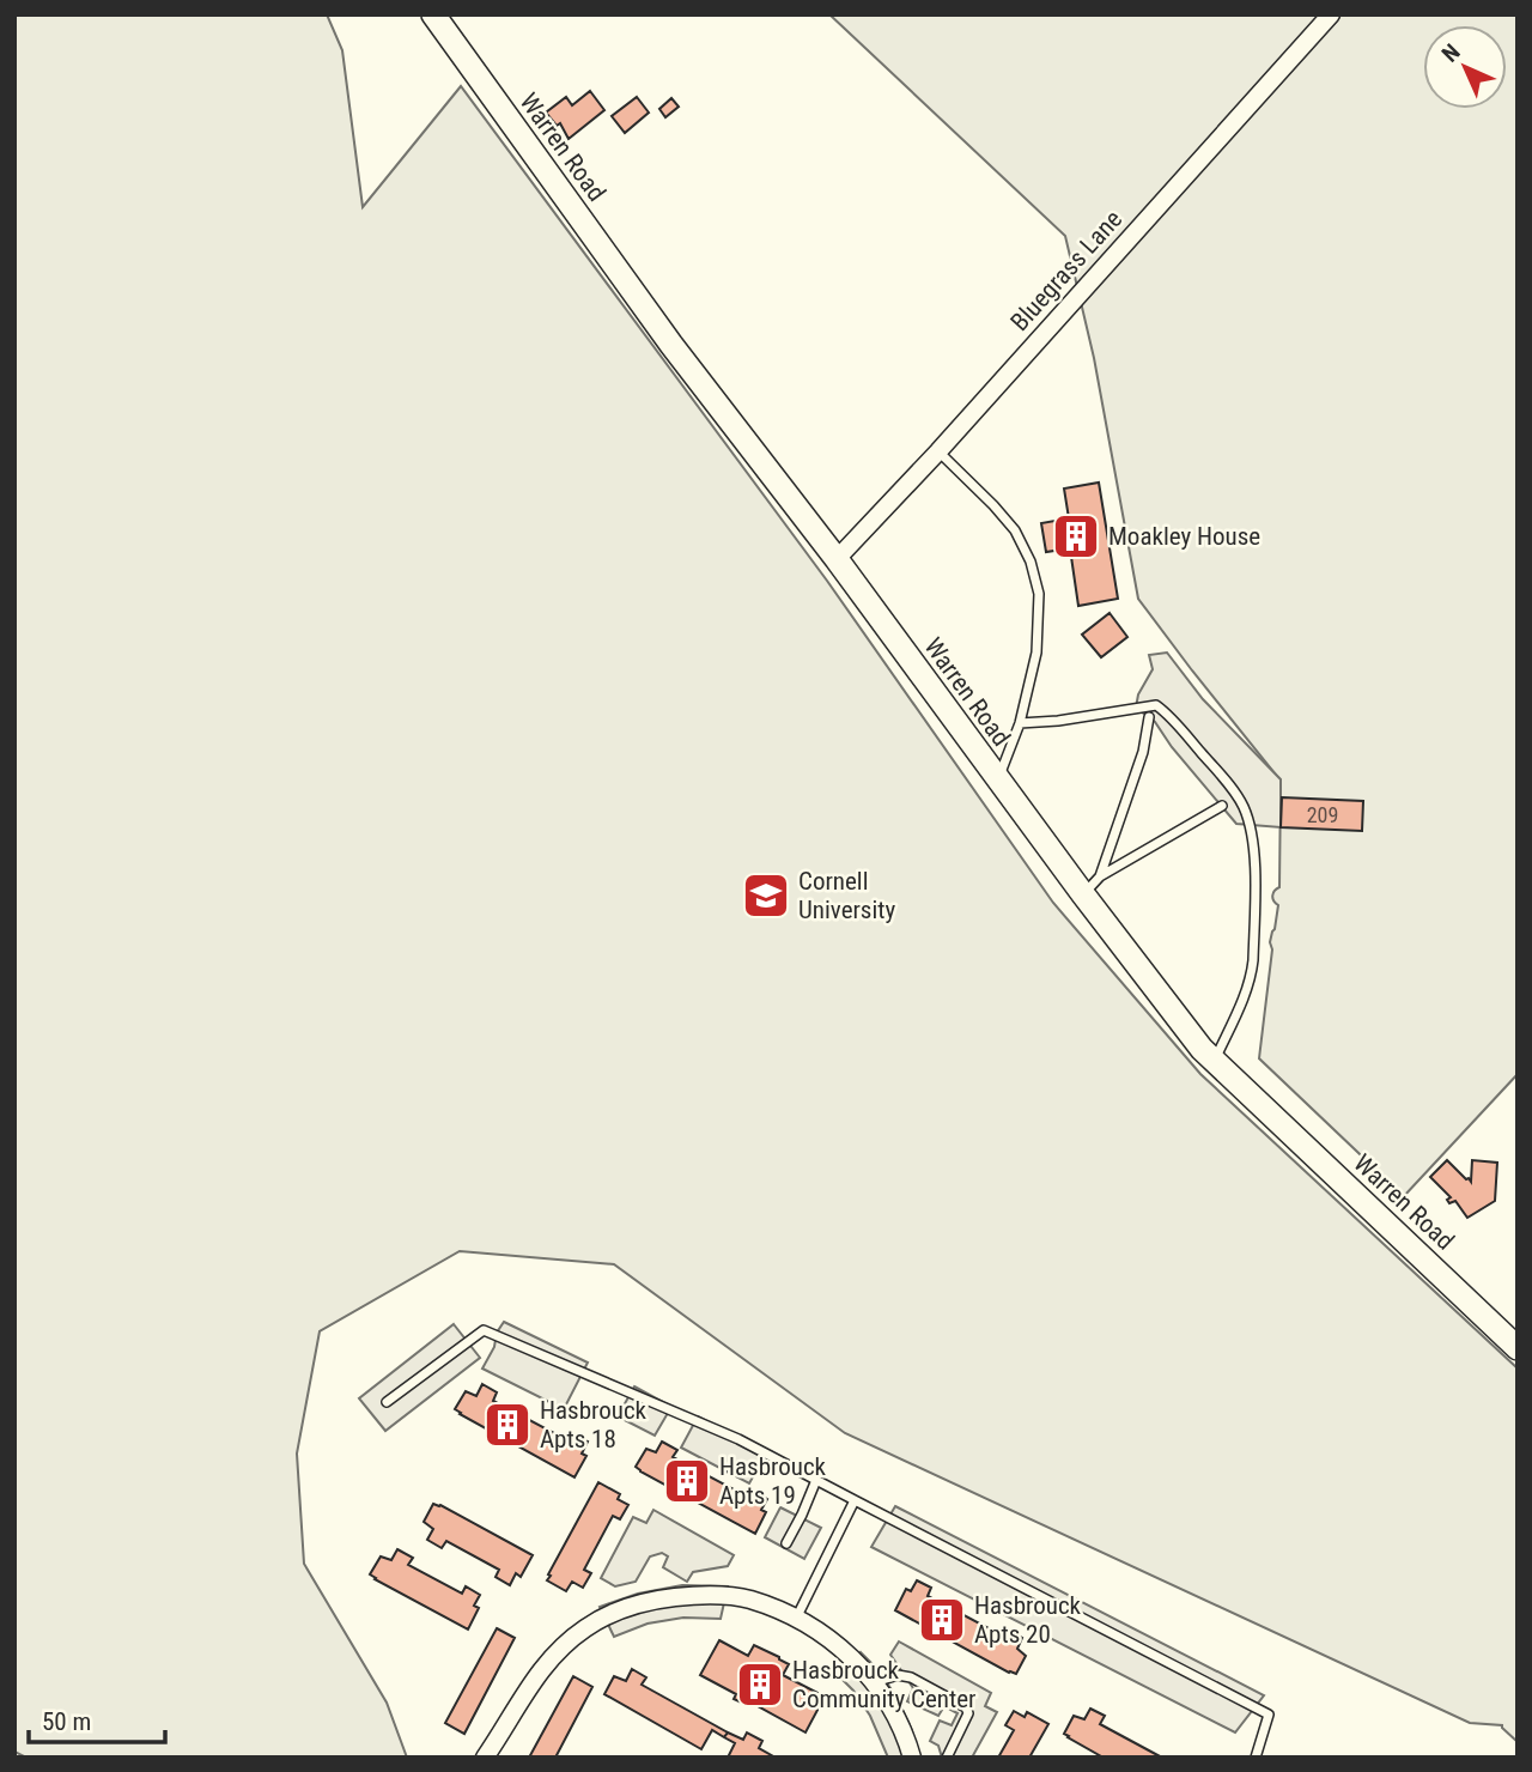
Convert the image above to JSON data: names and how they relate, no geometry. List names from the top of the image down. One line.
{"streets":{"street":["Warren Road","Bluegrass Lane"]},"crossings":[["Warren Road","Bluegrass Lane"]],"places":{"building":["Moakley House","Hasbrouck Apts 18","Hasbrouck Apts 19","Hasbrouck Apts 20","Hasbrouck Community Center"],"school or university":["Cornell University"]},"house_numbers":["209"],"scale_bar":"50 m","north":"top left"}
